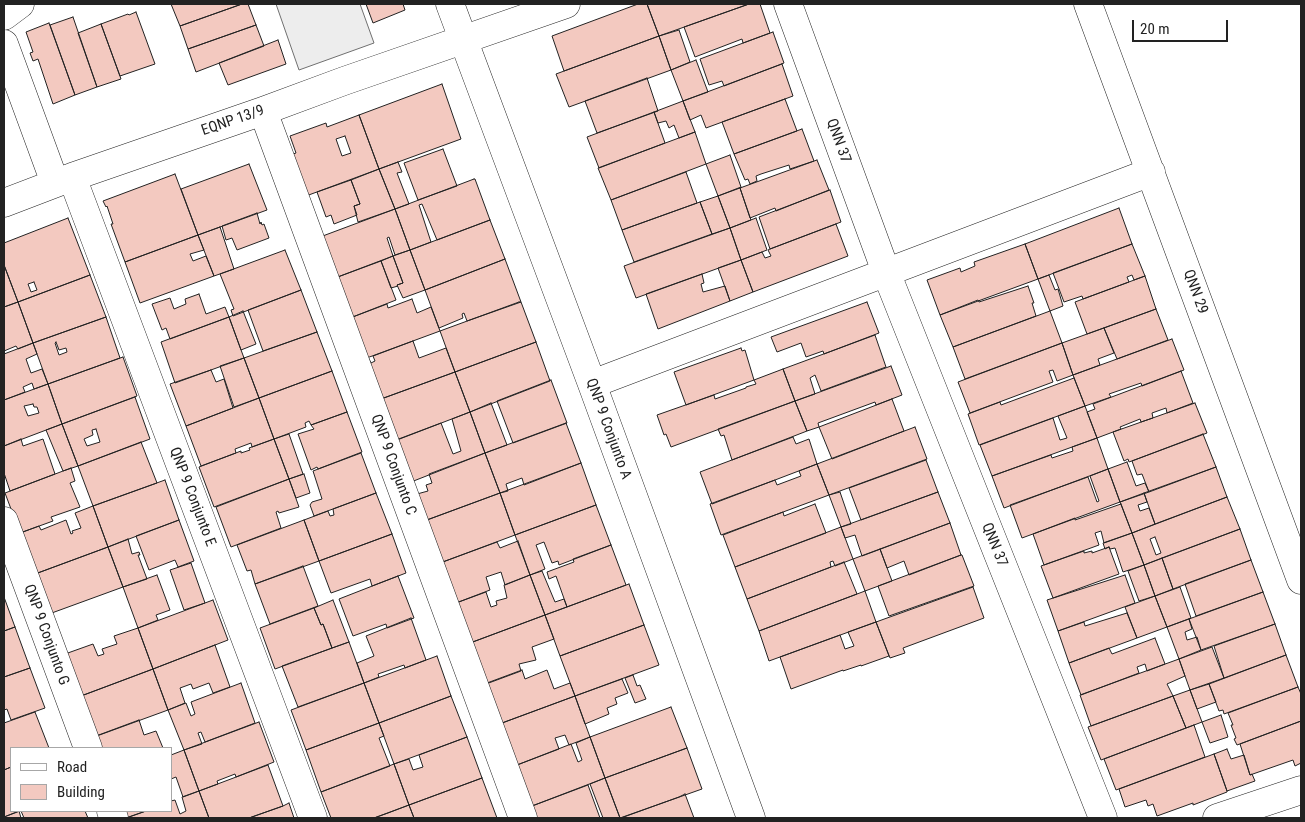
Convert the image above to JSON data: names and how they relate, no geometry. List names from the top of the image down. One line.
{"streets":{"street":["EQNP 13/9","QNN 37","QNN 29","QNP 9 Conjunto A","QNP 9 Conjunto C","QNP 9 Conjunto E","QNP 9 Conjunto G"]},"crossings":[["EQNP 13/9","QNP 9 Conjunto A"],["EQNP 13/9","QNP 9 Conjunto C"],["EQNP 13/9","QNP 9 Conjunto E"]],"legend":["Road","Building"],"scale_bar":"20 m"}
